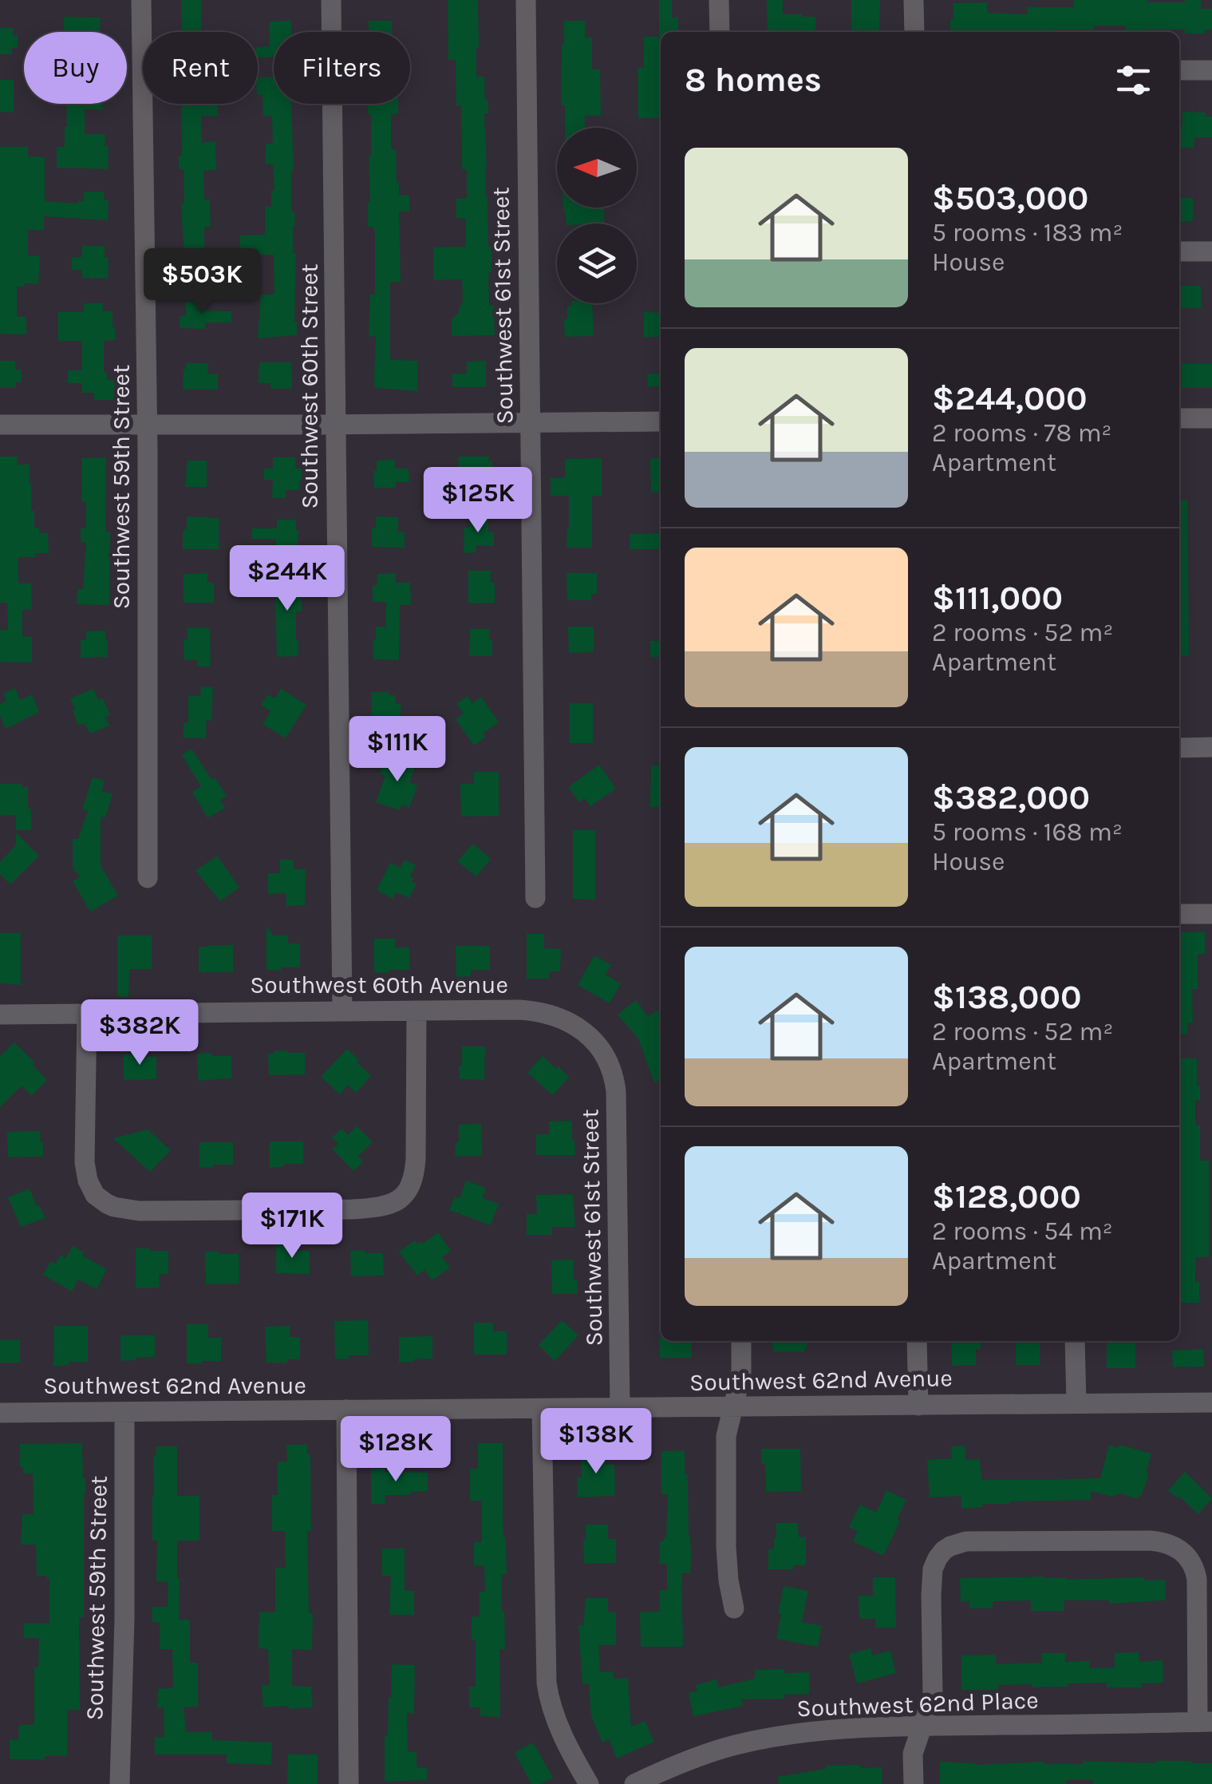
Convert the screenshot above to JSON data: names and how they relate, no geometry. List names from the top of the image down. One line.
{"streets":{"street":["Southwest 61st Street","Southwest 60th Street","Southwest 59th Street","Southwest 60th Avenue","Southwest 62nd Avenue","Southwest 62nd Place"]},"crossings":[["Southwest 61st Street","Southwest 60th Avenue"],["Southwest 61st Street","Southwest 62nd Avenue"],["Southwest 60th Street","Southwest 60th Avenue"],["Southwest 59th Street","Southwest 62nd Avenue"]],"north":"left","page":{"chip":["Buy","Rent","Filters"],"heading":"8 homes","list":[{"name":"$503,000","note":"5 rooms · 183 m² · House"},{"name":"$244,000","note":"2 rooms · 78 m² · Apartment"},{"name":"$111,000","note":"2 rooms · 52 m² · Apartment"},{"name":"$382,000","note":"5 rooms · 168 m² · House"},{"name":"$138,000","note":"2 rooms · 52 m² · Apartment"},{"name":"$128,000","note":"2 rooms · 54 m² · Apartment"}],"price":["$503K","$125K","$244K","$111K","$382K","$171K","$138K","$128K"]}}
